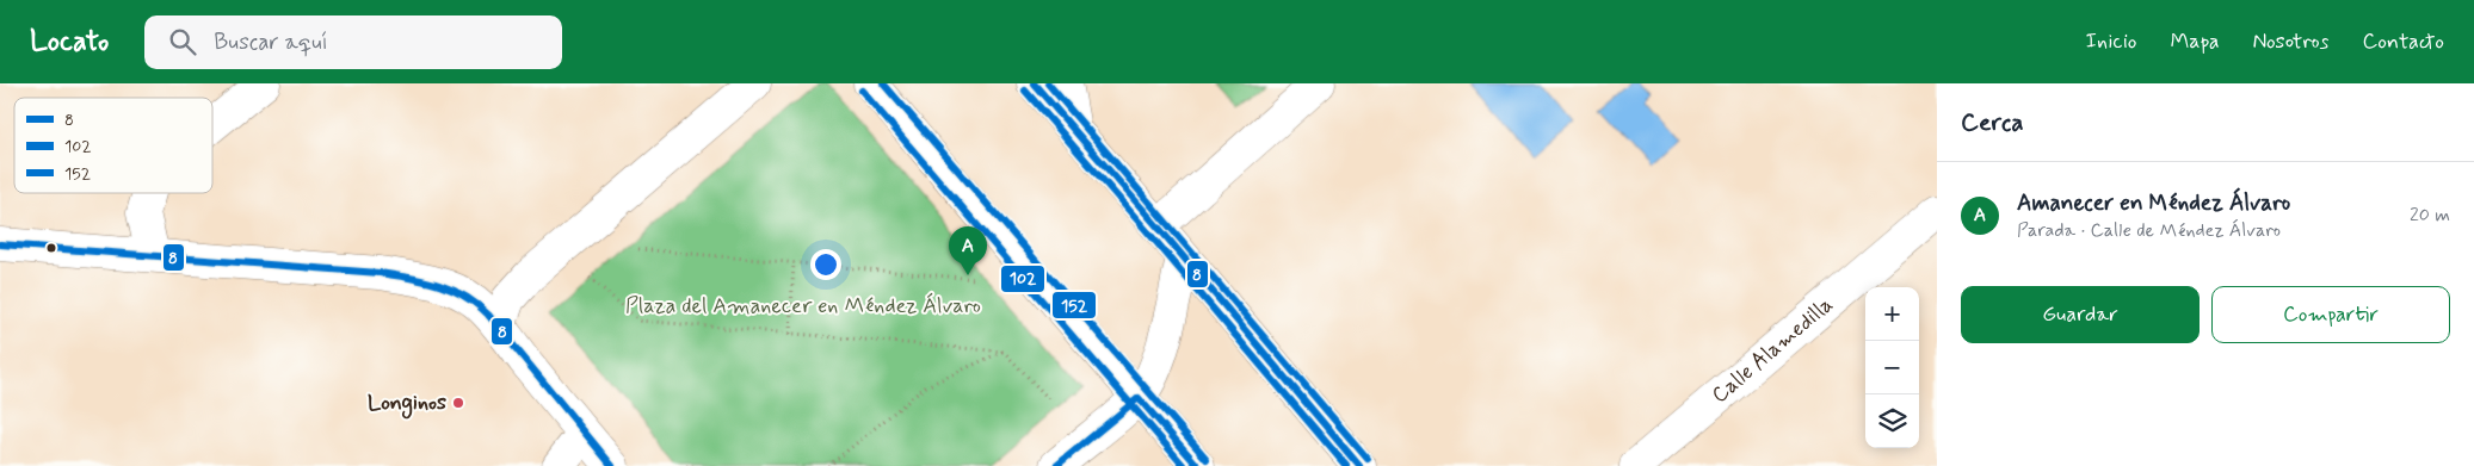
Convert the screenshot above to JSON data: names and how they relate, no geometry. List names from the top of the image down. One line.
{"streets":{"main road":["Calle Alamedilla"]},"parks":["Plaza del Amanecer en Méndez Álvaro"],"places":["Longinos"],"lines":["transit line 8","transit line 152","transit line 102"],"legend":["8","102","152"],"page":{"header":"Locato","search":"Buscar aquí","nav":["Inicio","Mapa","Nosotros","Contacto"],"heading":"Cerca","list":[{"mark":"A","name":"Amanecer en Méndez Álvaro","note":"Parada · Calle de Méndez Álvaro","value":"20 m"}],"pins":"A","buttons":["Guardar","Compartir"],"map_buttons":["+","−"]}}
